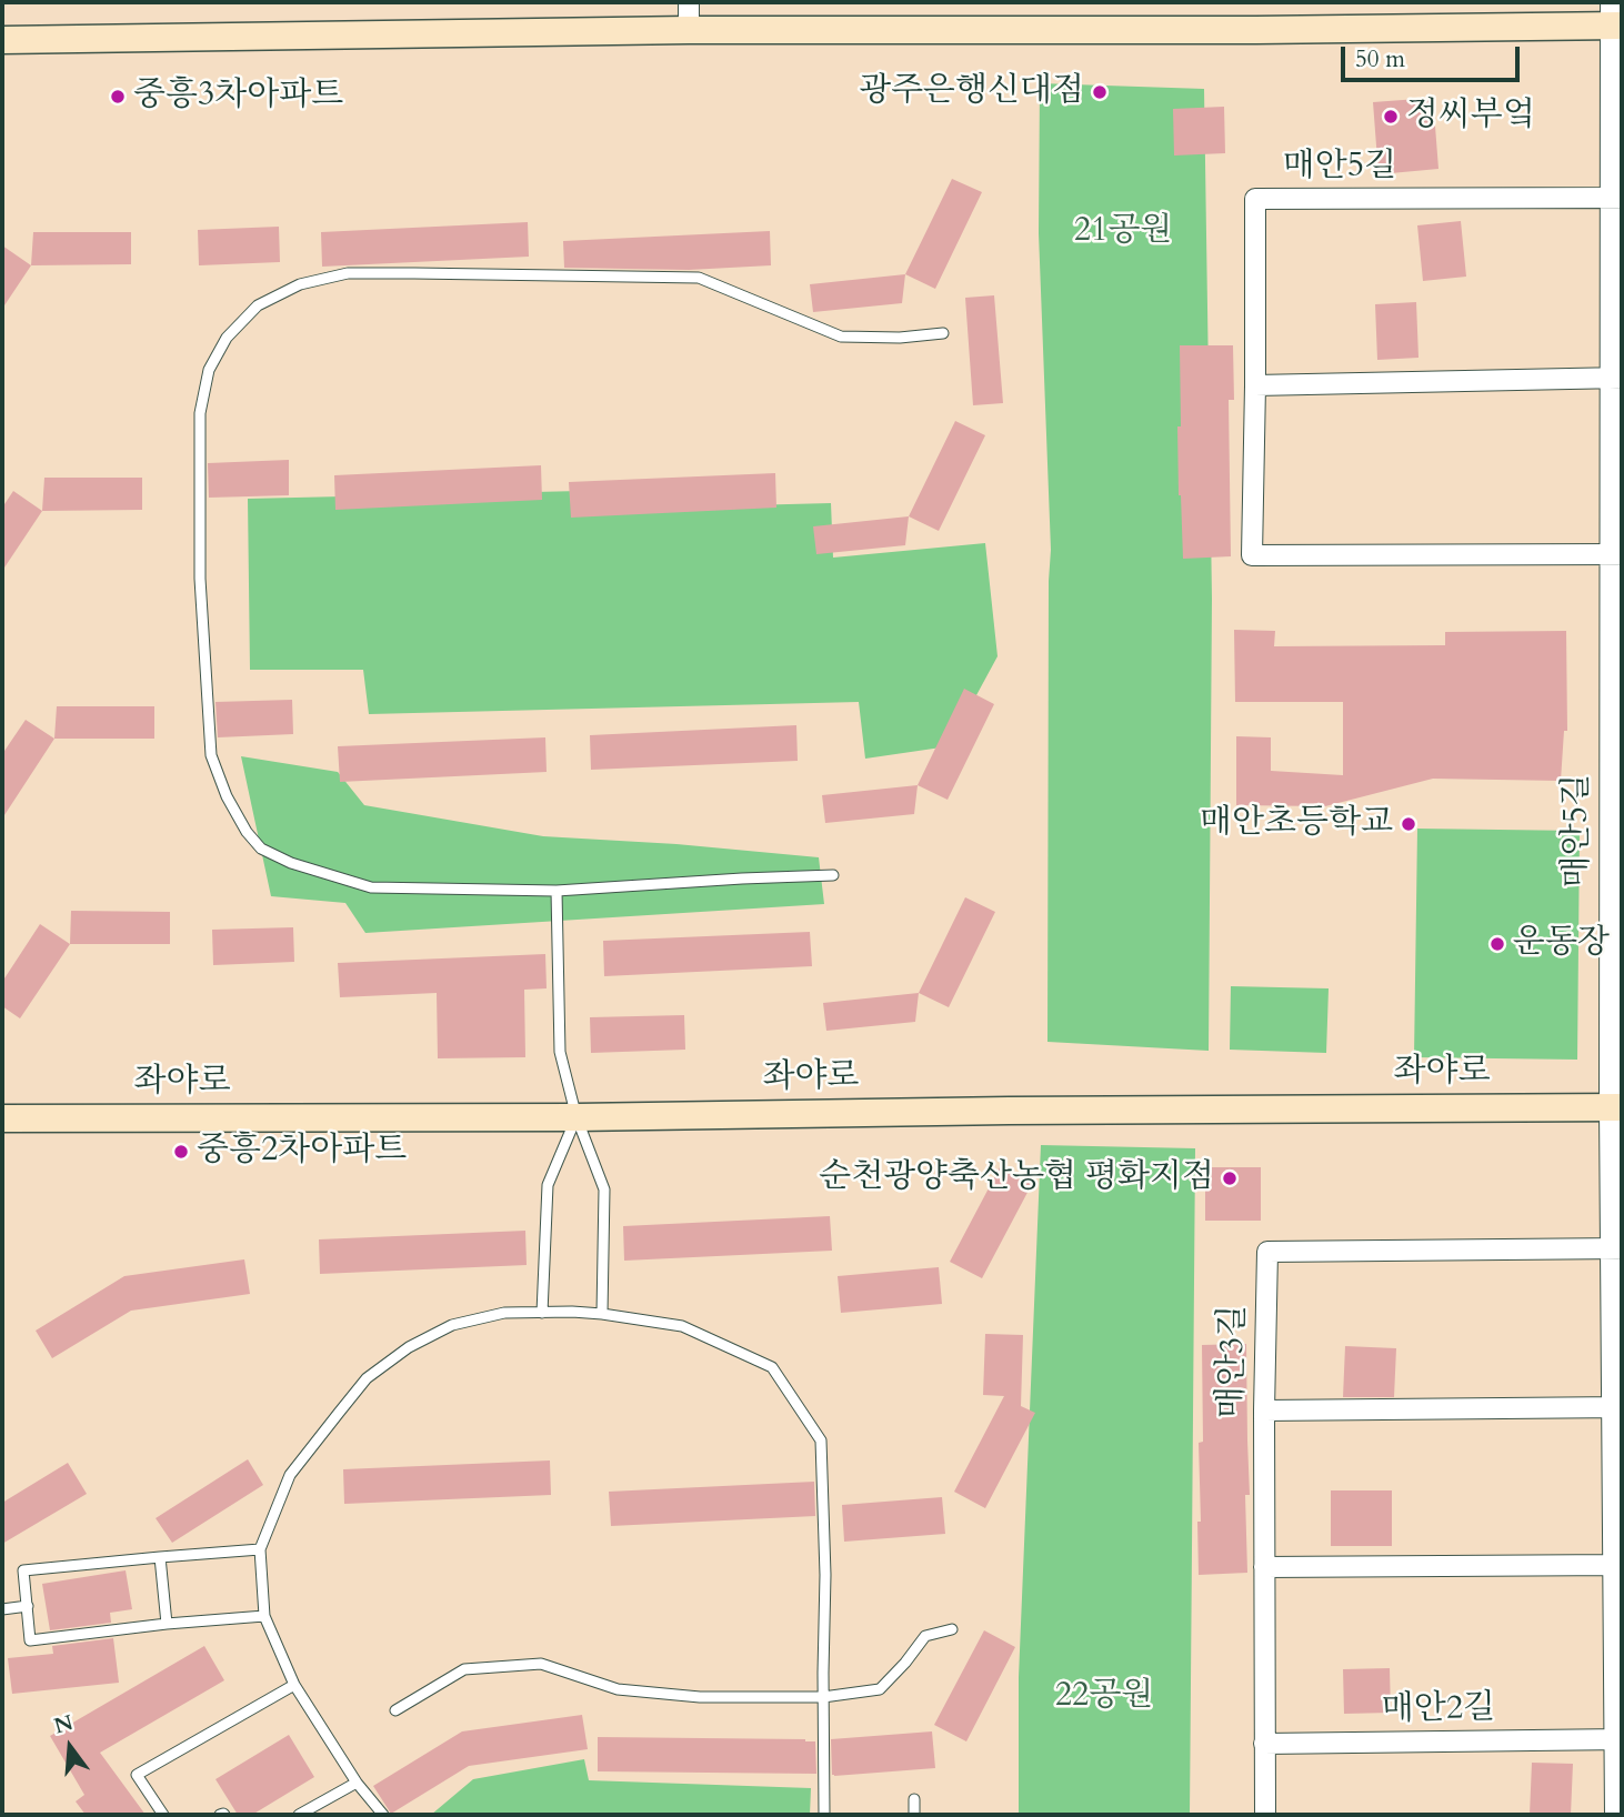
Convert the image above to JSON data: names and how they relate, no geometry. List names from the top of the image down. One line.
{"streets":{"street":["매안5길","좌야로","매안3길","매안2길"]},"crossings":[["매안5길","좌야로"],["매안3길","매안2길"]],"parks":["21공원","22공원"],"places":["광주은행신대점","중흥3차아파트","정씨부엌","매안초등학교","운동장","중흥2차아파트","순천광양축산농협 평화지점"],"scale_bar":"50 m","north":"top"}
